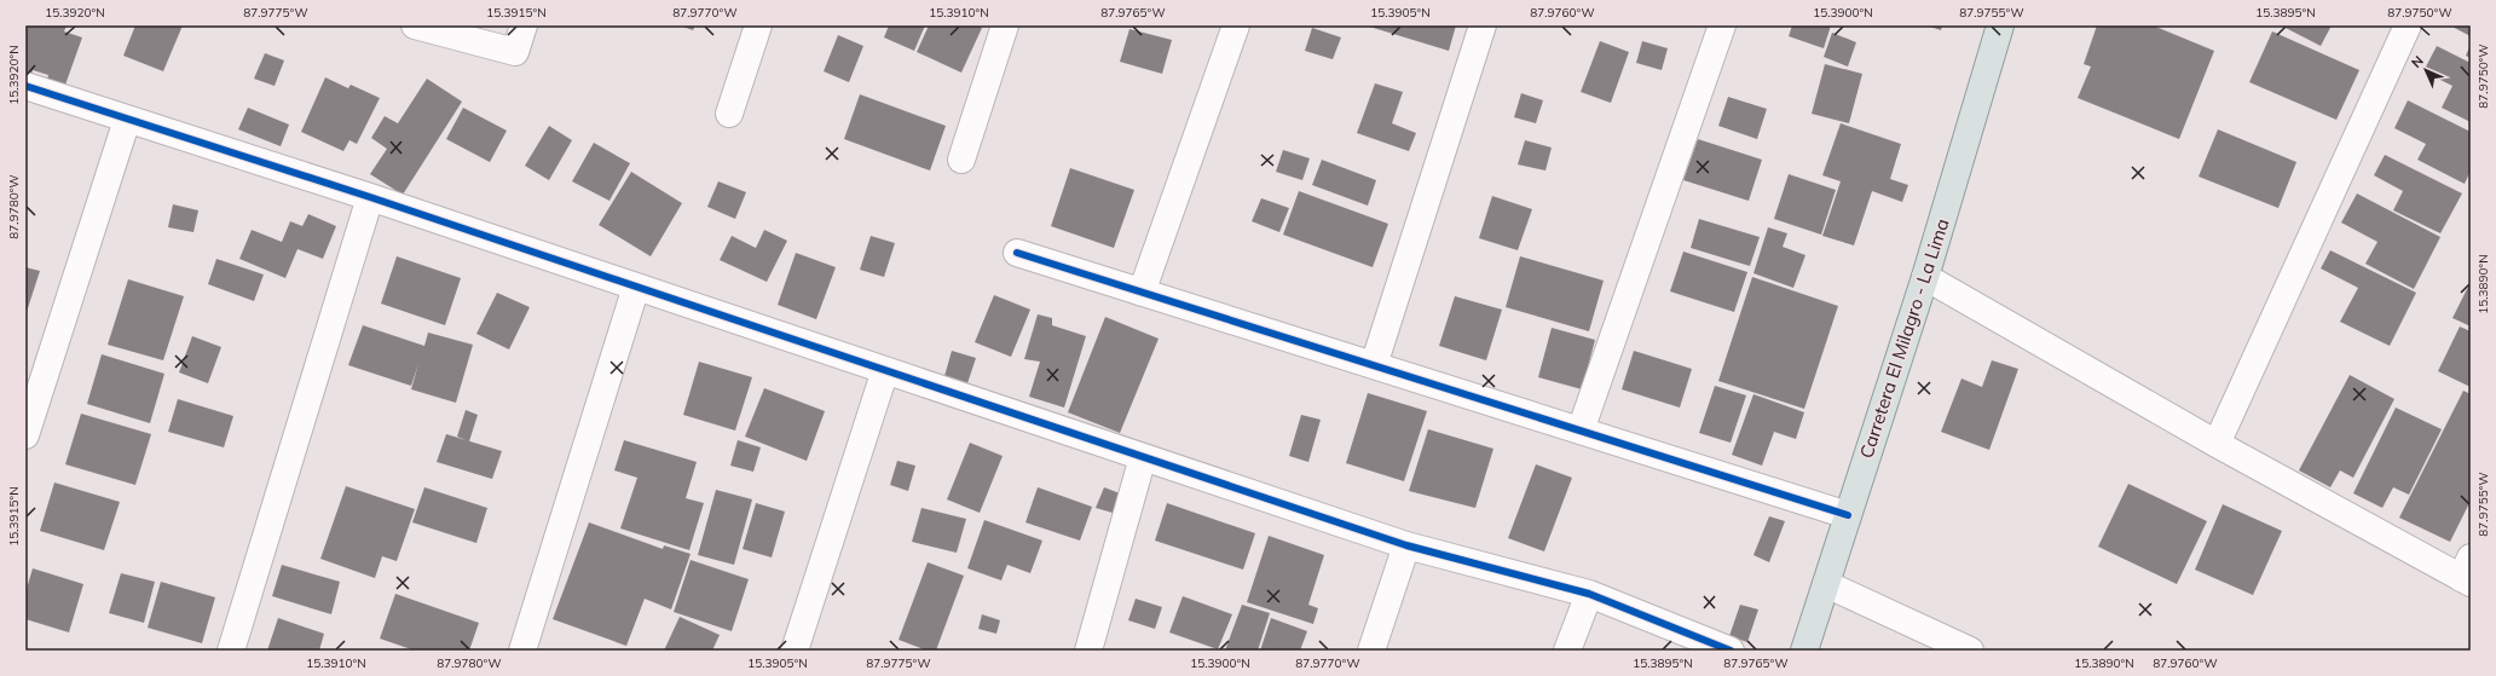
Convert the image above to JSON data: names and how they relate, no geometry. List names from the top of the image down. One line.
{"streets":{"main road":["Carretera El Milagro - La Lima"]},"north":"top left","coordinates":["15.3920°N","87.9775°W","15.3915°N","87.9770°W","15.3910°N","87.9765°W","15.3905°N","87.9760°W","15.3900°N","87.9755°W","15.3895°N","87.9750°W","87.9780°W","15.3890°N"]}
